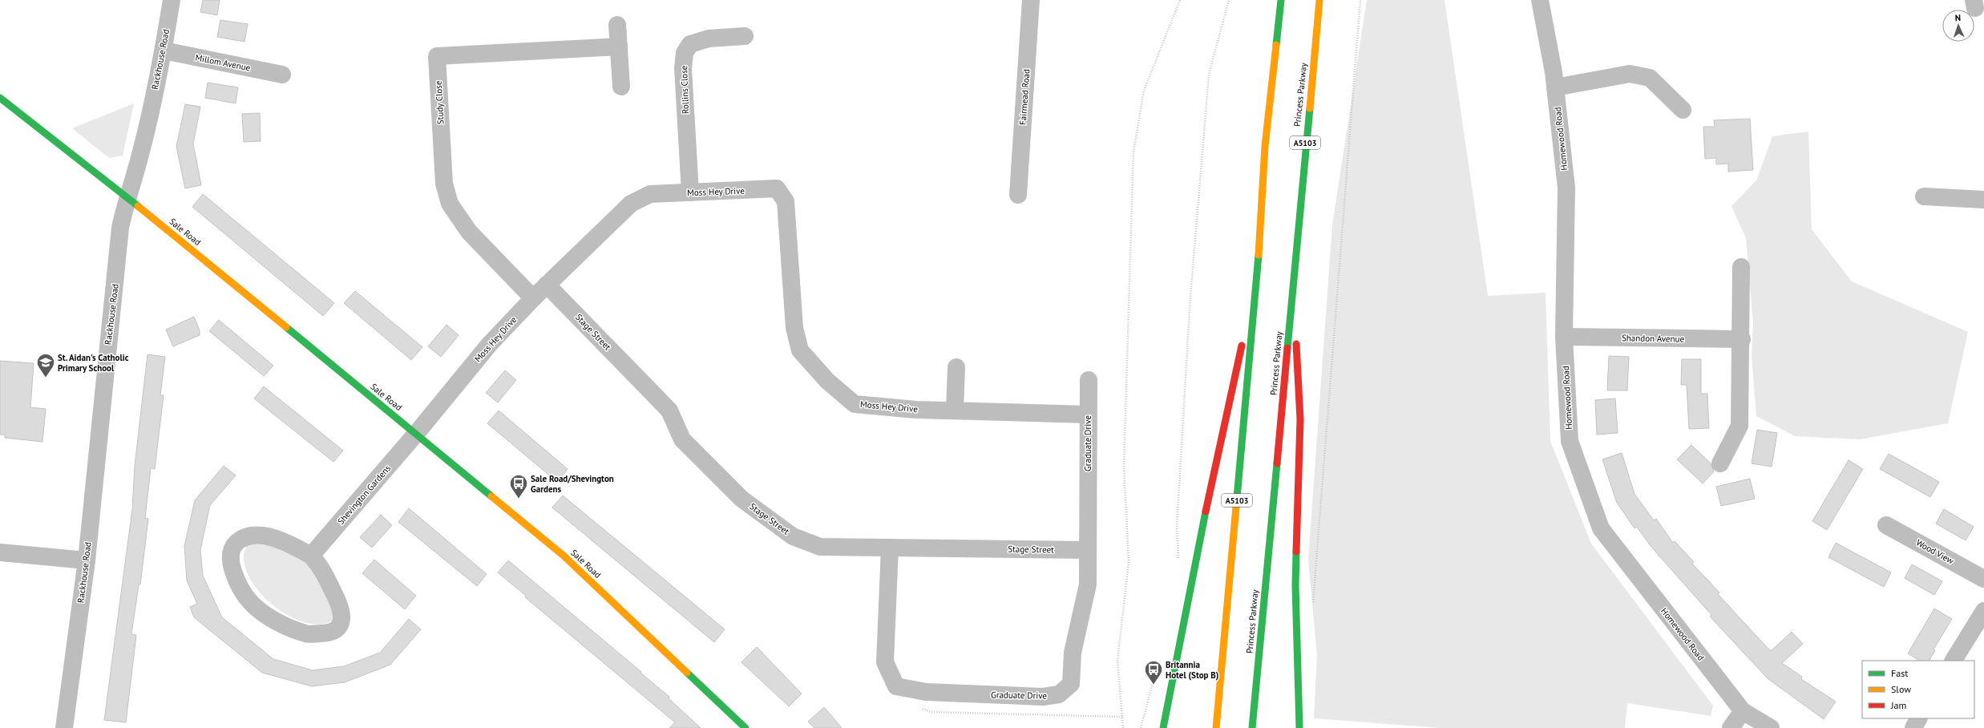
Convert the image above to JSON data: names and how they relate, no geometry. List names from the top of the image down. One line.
{"streets":{"main road":["Princess Parkway","A5103","Sale Road"],"street":["Rackhouse Road","Millom Avenue","Rollins Close","Fairmead Road","Study Close","Homewood Road","Moss Hey Drive","Stage Street","Shandon Avenue","Graduate Drive","Shevington Gardens","Wood View"]},"crossings":[["Rackhouse Road","Millom Avenue"],["Rackhouse Road","Sale Road"],["Rollins Close","Moss Hey Drive"],["Study Close","Moss Hey Drive"],["Homewood Road","Shandon Avenue"],["Moss Hey Drive","Sale Road"],["Moss Hey Drive","Stage Street"],["Moss Hey Drive","Graduate Drive"],["Moss Hey Drive","Shevington Gardens"],["Sale Road","Shevington Gardens"],["Stage Street","Graduate Drive"]],"places":{"school or university":["St. Aidan's Catholic Primary School"],"bus stop":["Sale Road/Shevington Gardens","Britannia Hotel (Stop B)"]},"legend":["Fast","Slow","Jam"],"north":"top"}
